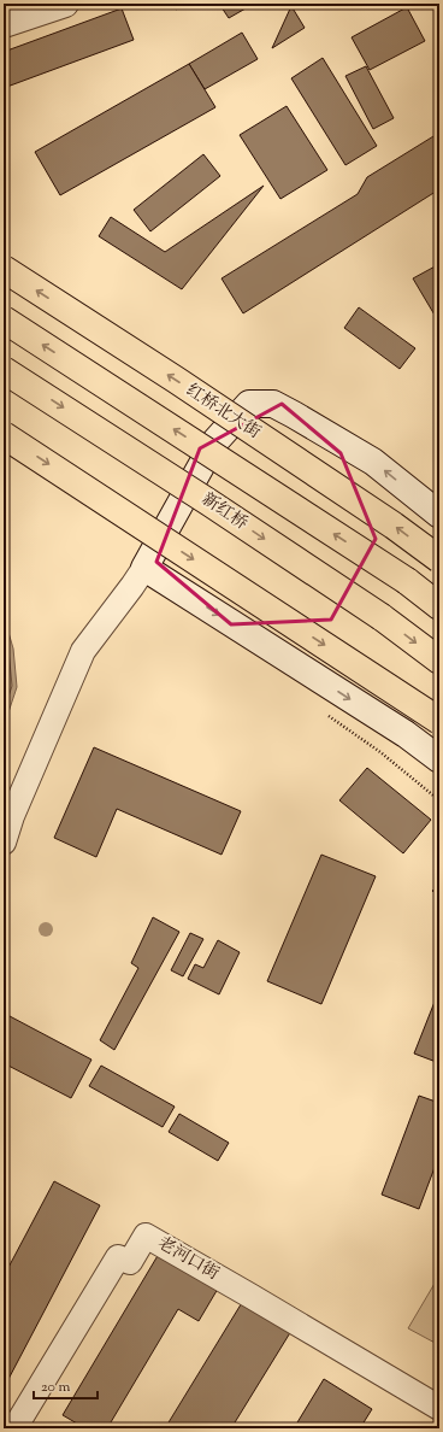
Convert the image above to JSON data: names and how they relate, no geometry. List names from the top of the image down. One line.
{"streets":{"main road":["红桥北大街","新红桥"],"street":["老河口街"]},"scale_bar":"20 m"}
